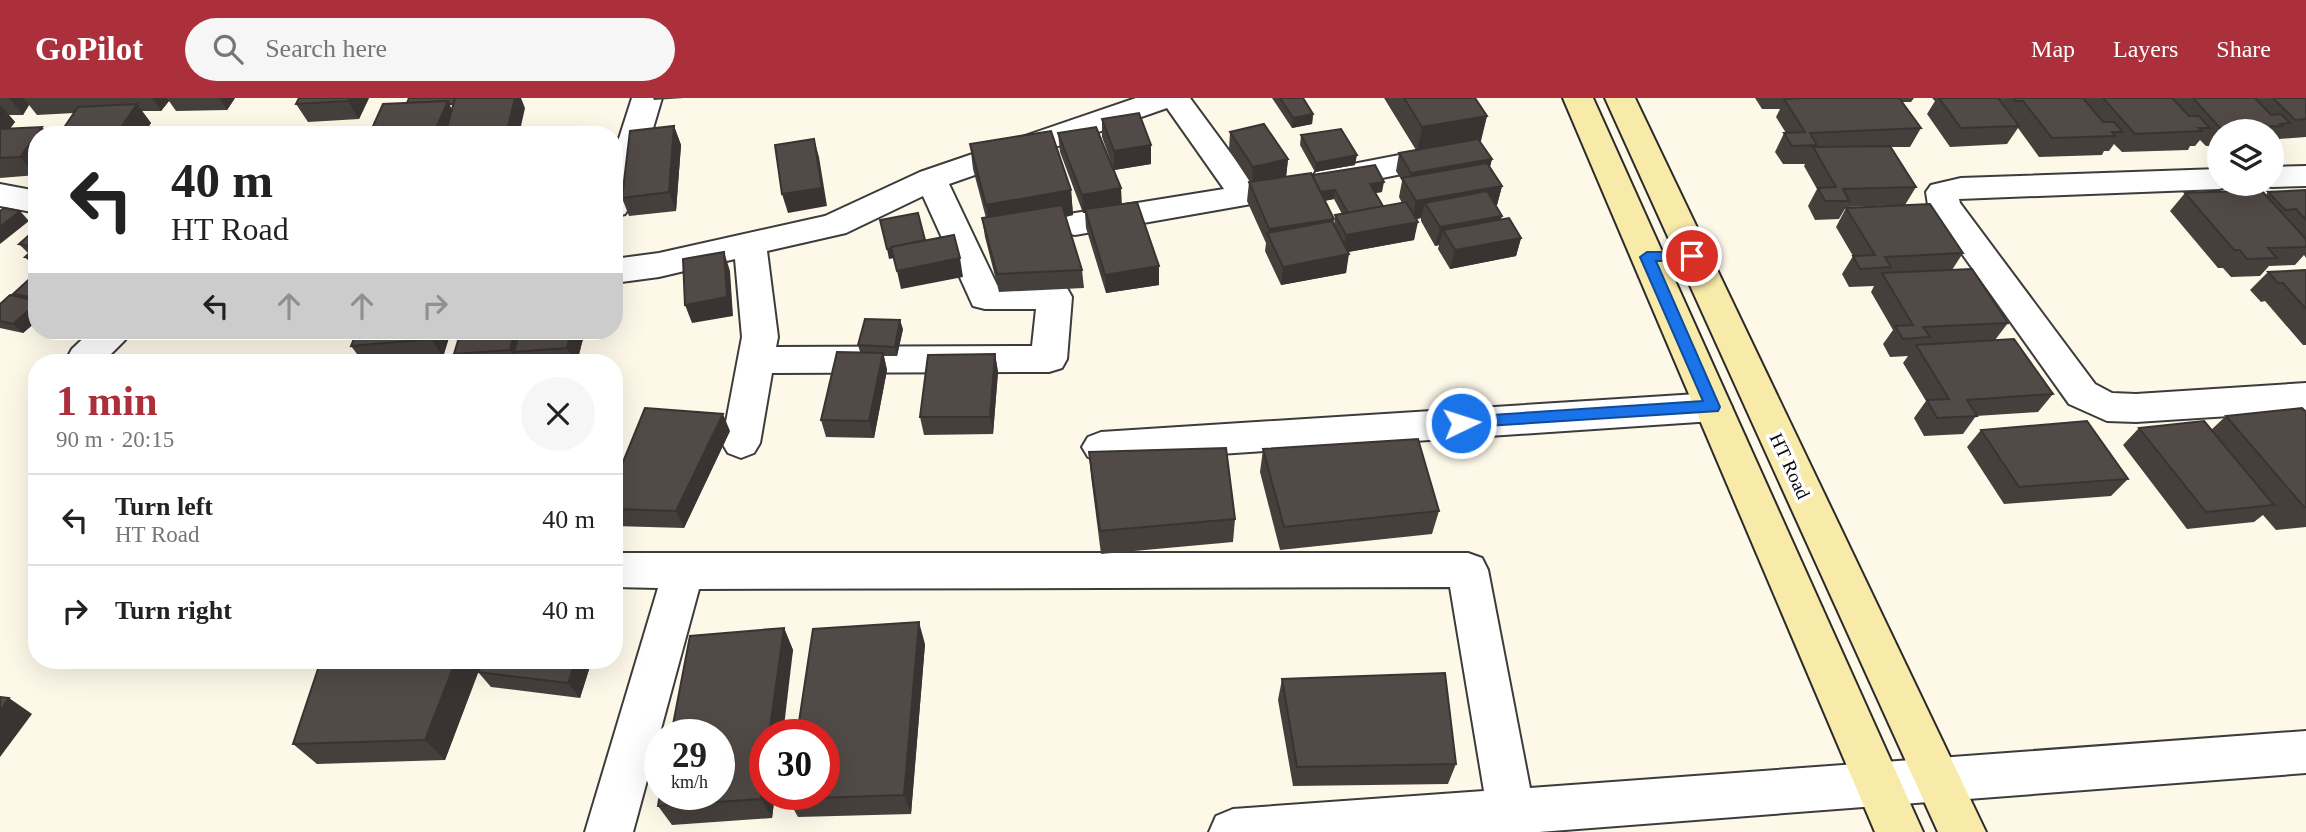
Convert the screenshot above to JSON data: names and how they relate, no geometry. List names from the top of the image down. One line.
{"streets":{"street":["HT Road"]},"page":{"header":"GoPilot","search":"Search here","nav":["Map","Layers","Share"],"turn":["40 m","HT Road"],"heading":["1 min","90 m · 20:15"],"list":[{"name":"Turn left","note":"HT Road","value":"40 m"},{"name":"Turn right","value":"40 m"}],"speed":"29 km/h","limit":"30"}}
